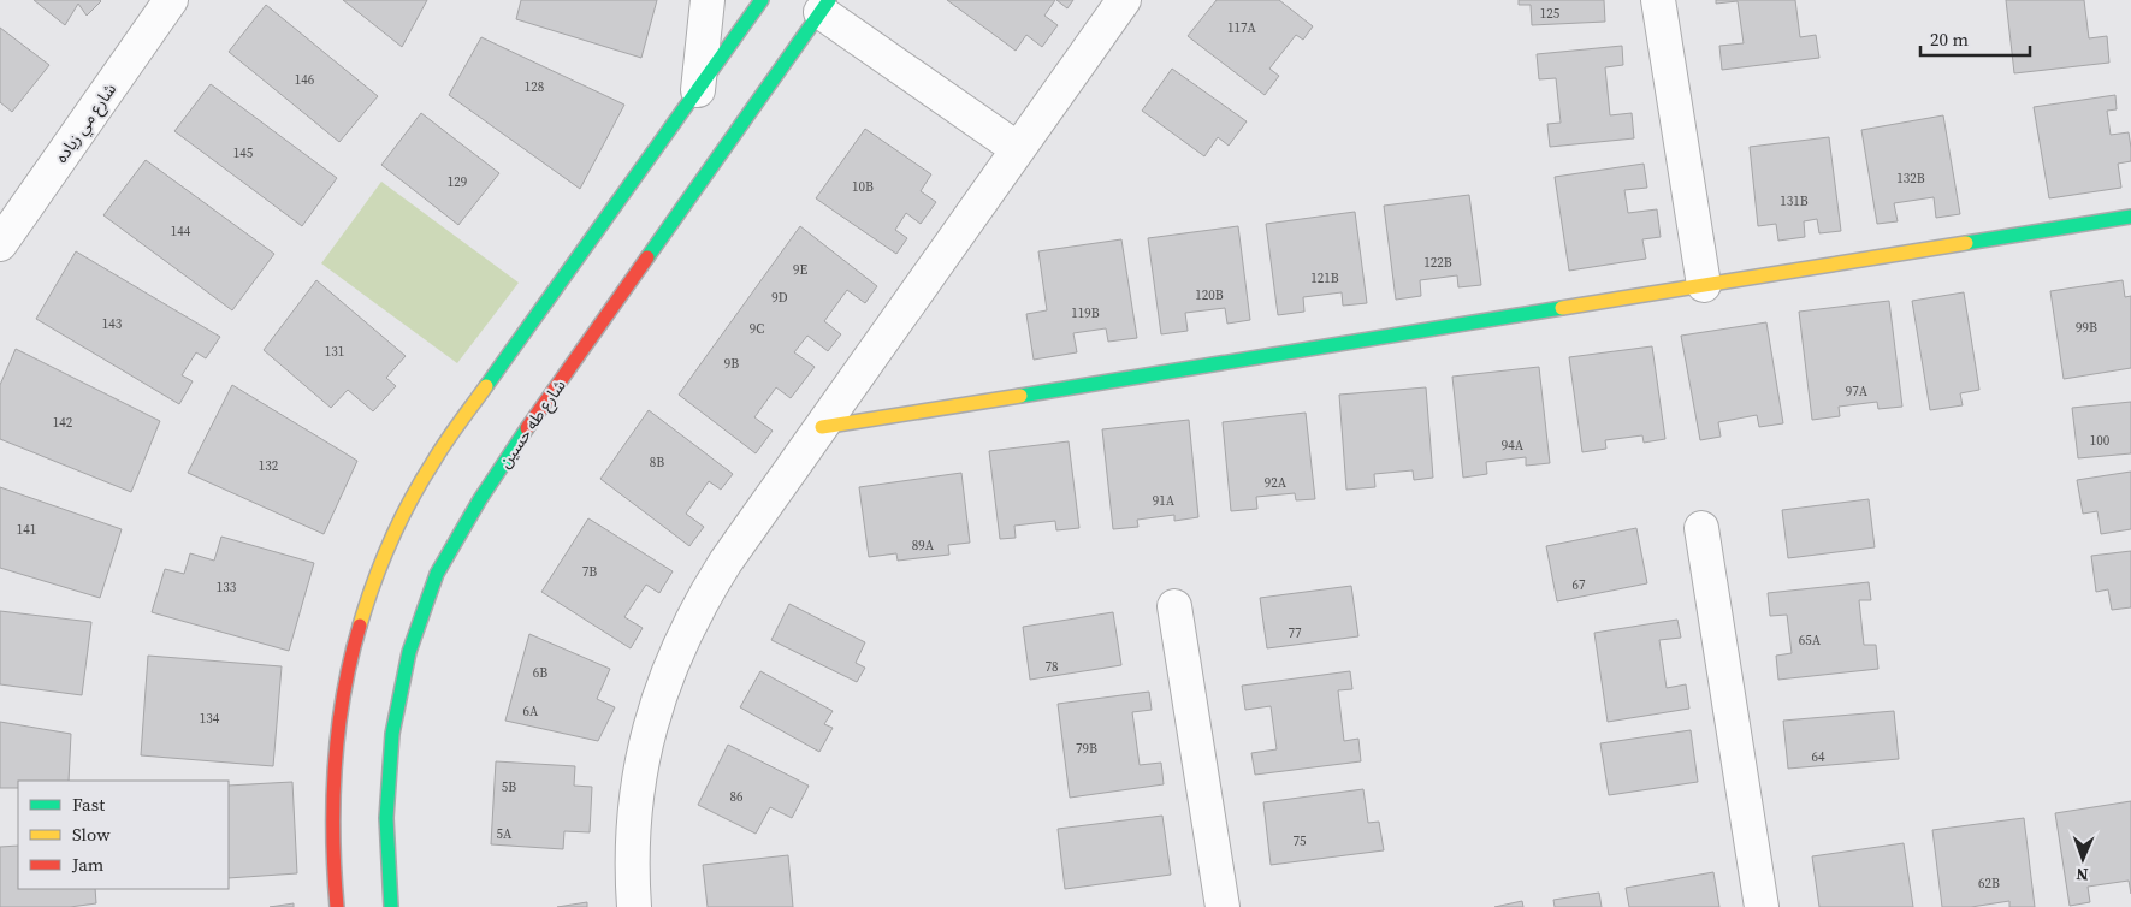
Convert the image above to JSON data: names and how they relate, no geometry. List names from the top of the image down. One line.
{"streets":{"street":["شارع مي زياده","شارع طه حسين"]},"house_numbers":["125","117A","146","128","145","132B","129","10B","131B","144","122B","9E","121B","120B","9D","119B","143","99B","9C","131","9B","97A","142","100","94A","8B","132","92A","91A","141","89A","7B","67","133","77","65A","78","6B","6A","134","79B","64","5B","86","5A","75","62B"],"legend":["Fast","Slow","Jam"],"scale_bar":"20 m","north":"bottom"}
